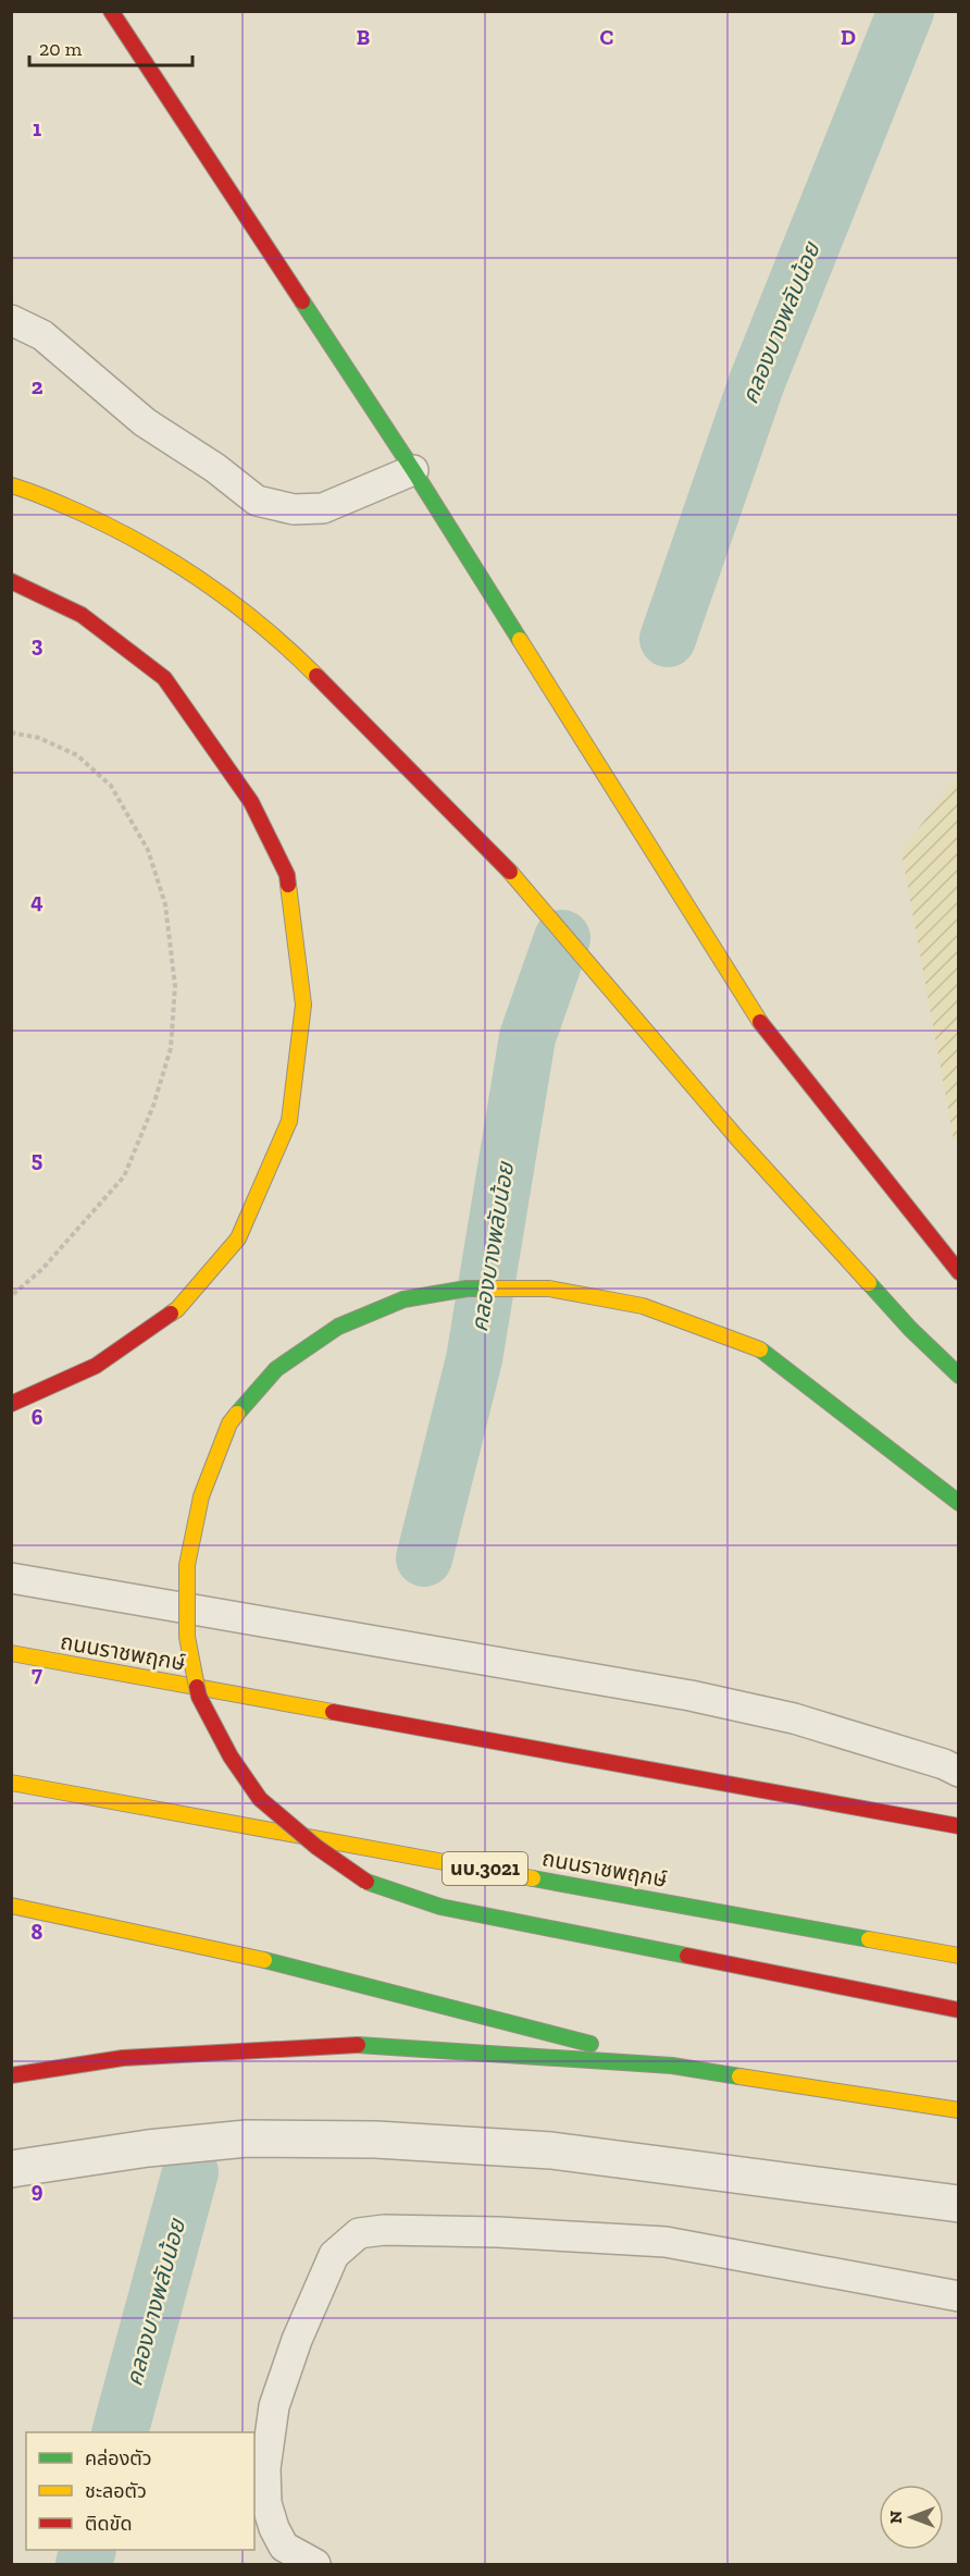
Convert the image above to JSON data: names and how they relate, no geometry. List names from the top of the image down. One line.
{"streets":{"main road":["ถนนราชพฤกษ์","นบ.3021"]},"water":["คลองบางพลับน้อย"],"legend":["คล่องตัว","ชะลอตัว","ติดขัด"],"scale_bar":"20 m","north":"left","grid":{"columns":["B","C","D"],"rows":["1","2","3","4","5","6","7","8","9"]}}
